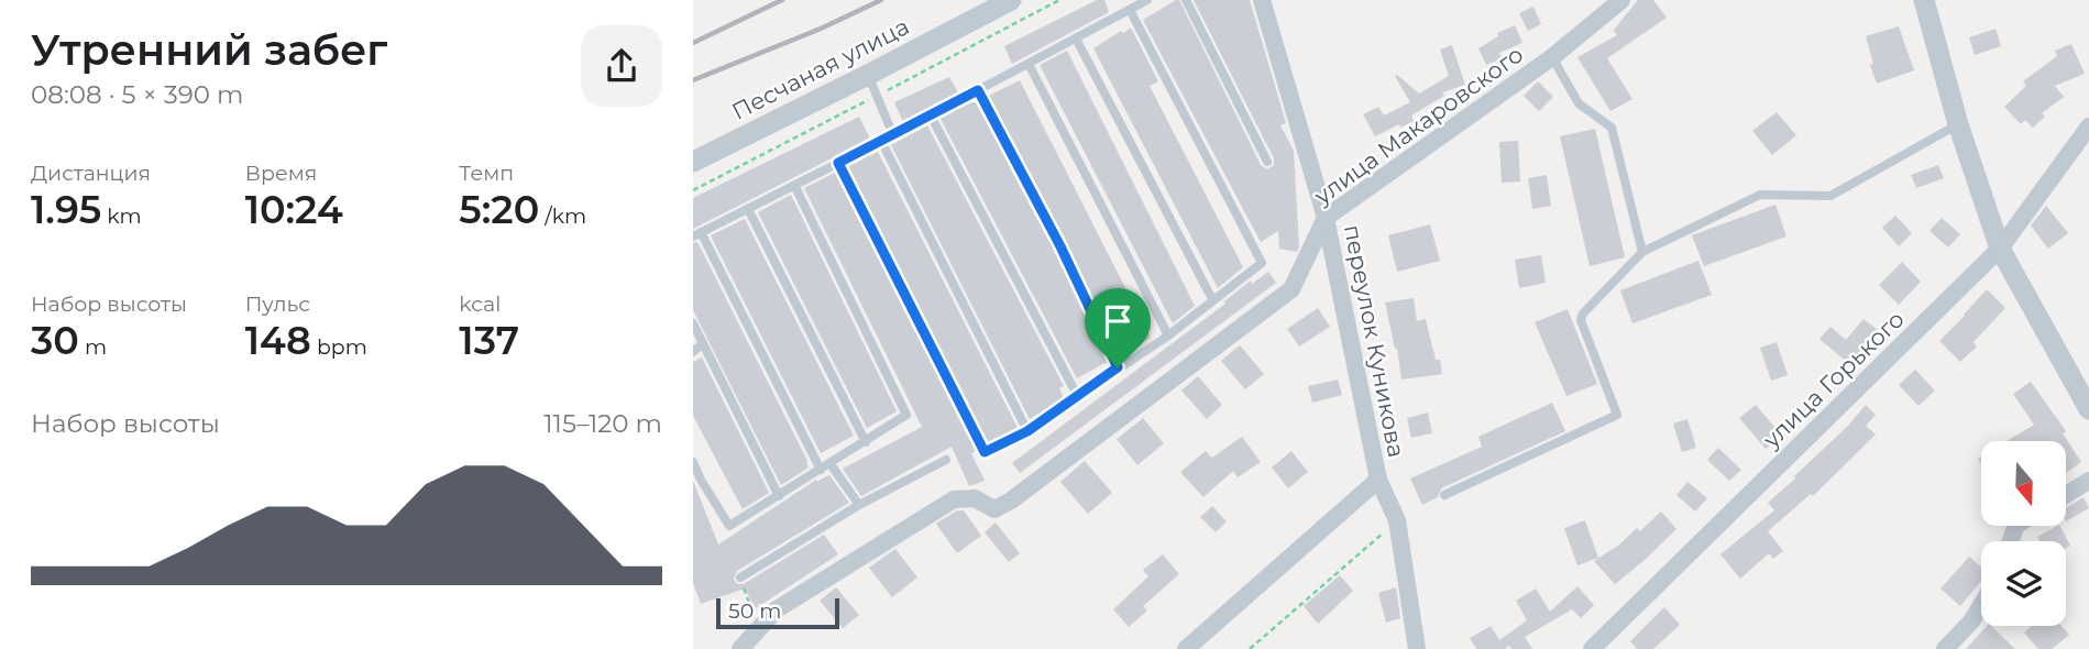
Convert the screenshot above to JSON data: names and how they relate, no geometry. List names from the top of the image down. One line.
{"streets":{"street":["Песчаная улица","улица Макаровского","переулок Куникова","улица Горького"]},"crossings":[["улица Макаровского","переулок Куникова"]],"scale_bar":"50 m","north":"bottom","page":{"heading":["Утренний забег","08:08 · 5 × 390 m"],"stats":[["Дистанция","1.95 km"],["Время","10:24"],["Темп","5:20 /km"],["Набор высоты","30 m"],["Пульс","148 bpm"],["kcal","137"]],"chart":["Набор высоты","115–120 m"],"scale":"50 m"}}
